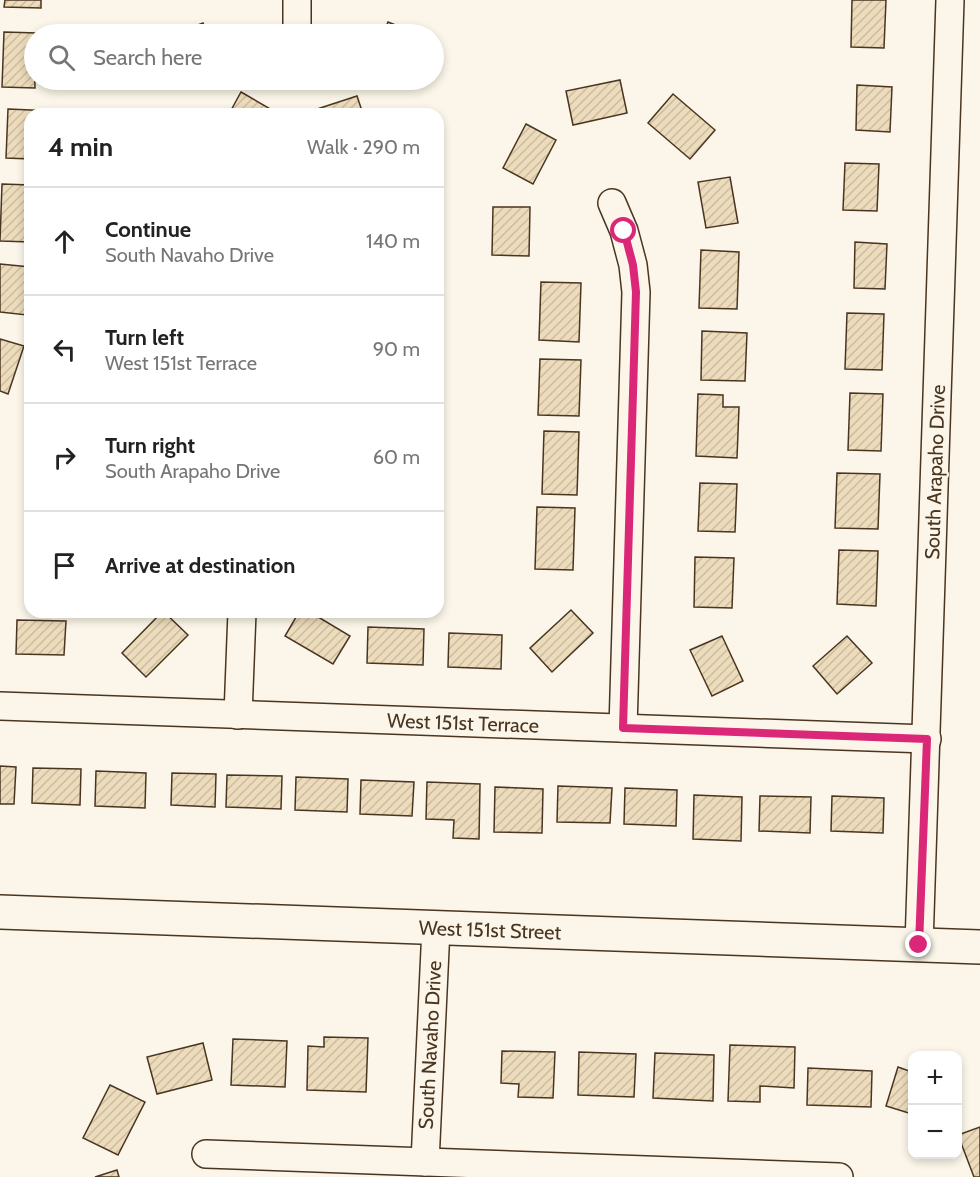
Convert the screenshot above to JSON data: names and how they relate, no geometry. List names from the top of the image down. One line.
{"streets":{"main road":["West 151st Street"],"street":["South Arapaho Drive","West 151st Terrace","South Navaho Drive"]},"crossings":[["South Arapaho Drive","West 151st Terrace"],["South Arapaho Drive","West 151st Street"],["West 151st Street","South Navaho Drive"]],"page":{"search":"Search here","heading":["4 min","Walk · 290 m"],"list":[["Continue","South Navaho Drive","140 m"],["Turn left","West 151st Terrace","90 m"],["Turn right","South Arapaho Drive","60 m"],"Arrive at destination"],"map_buttons":["+","−"]}}
